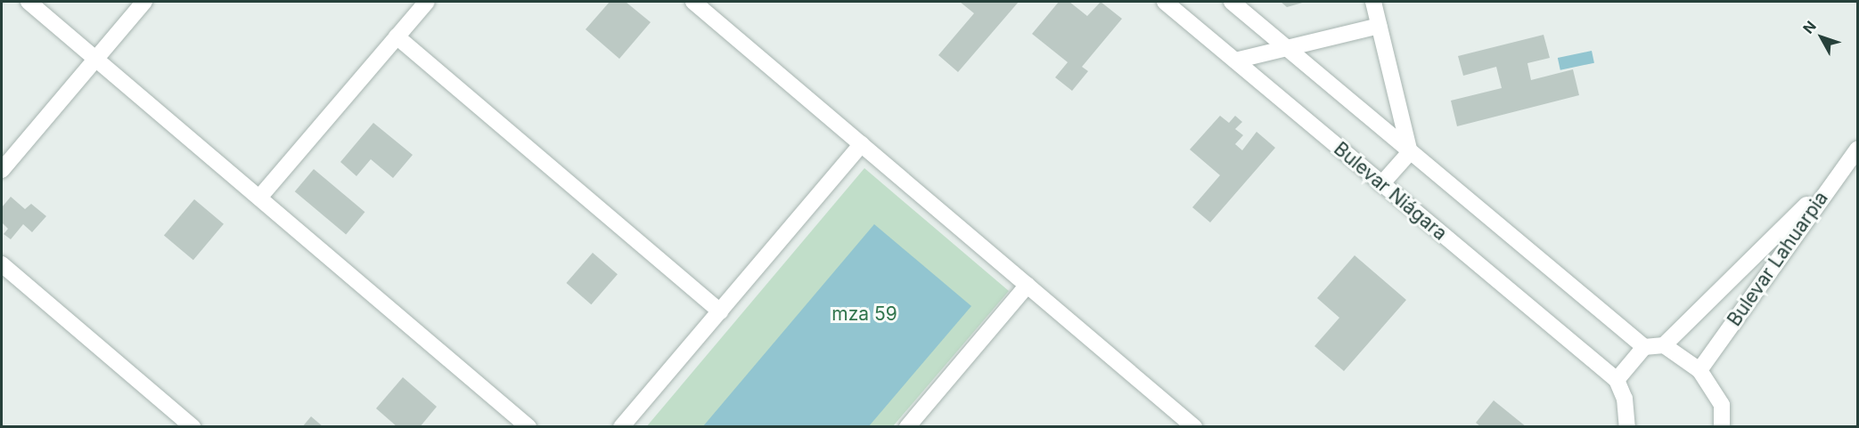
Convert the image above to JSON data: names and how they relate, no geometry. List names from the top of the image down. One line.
{"streets":{"street":["Bulevar Niágara","Bulevar Lahuarpia"]},"parks":["mza 59"],"north":"top left"}
